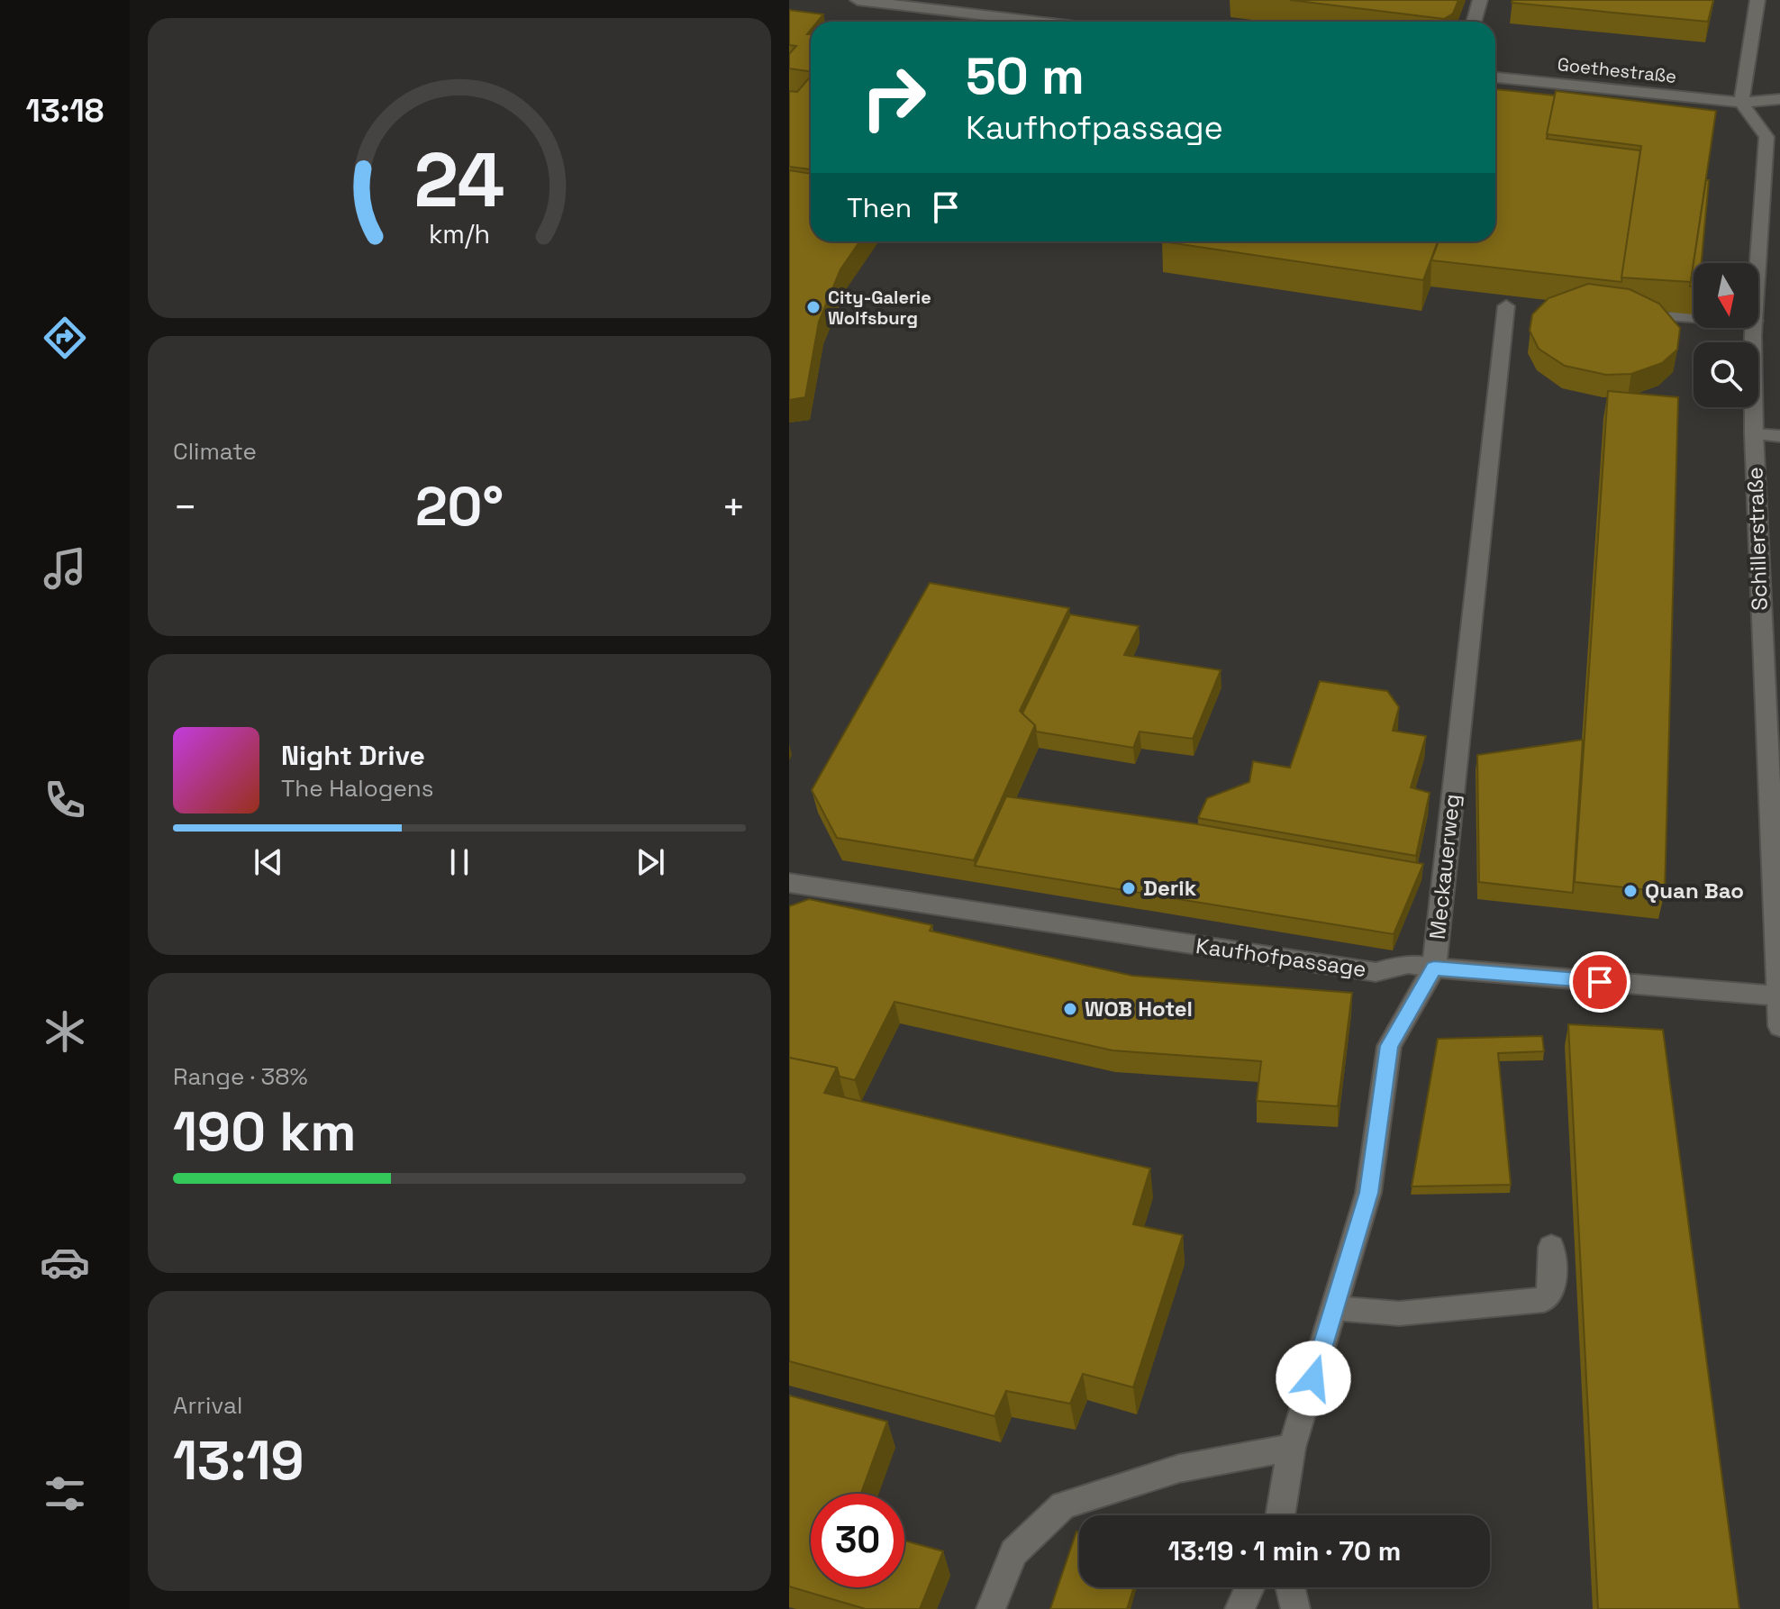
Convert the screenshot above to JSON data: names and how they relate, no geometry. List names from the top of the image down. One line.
{"streets":{"street":["Goethestraße","Schillerstraße","Meckauerweg","Kaufhofpassage"]},"crossings":[["Goethestraße","Schillerstraße"],["Schillerstraße","Kaufhofpassage"],["Meckauerweg","Kaufhofpassage"]],"places":["City-Galerie Wolfsburg","Derik","Quan Bao","WOB Hotel"],"north":"bottom","page":{"tabs":"13:18","turn":["50 m","Kaufhofpassage"],"then":"Then","tile":["Climate",["Range · 38%","190 km"],["Arrival","13:19"]],"heat":["−","20°","+"],"song":["Night Drive","The Halogens"],"limit":"30","trip":"13:19 · 1 min · 70 m","gauge":["24","km/h"]}}
